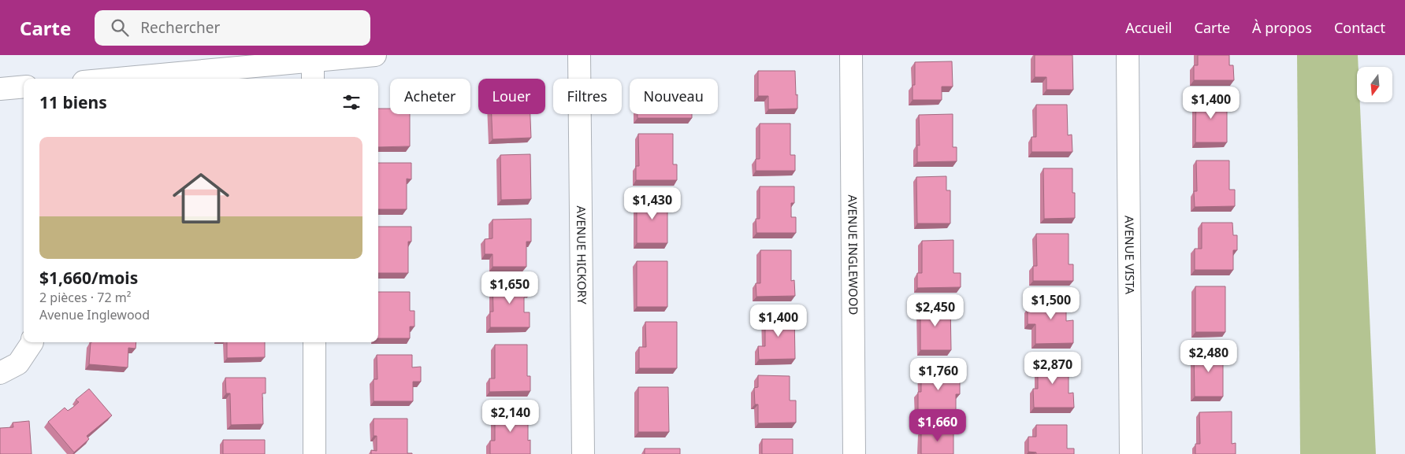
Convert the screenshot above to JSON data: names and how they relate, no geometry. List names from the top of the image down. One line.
{"streets":{"street":["AVENUE HICKORY","AVENUE INGLEWOOD","AVENUE VISTA"]},"north":"bottom","page":{"header":"Carte","search":"Rechercher","nav":["Accueil","Carte","À propos","Contact"],"chip":["Acheter","Louer","Filtres","Nouveau"],"heading":"11 biens","price":["$1,400","$1,430","$1,650","$1,500","$2,450","$1,400","$2,480","$2,870","$1,760","$2,140","$1,660"],"list":[{"name":"$1,660/mois","note":"2 pièces · 72 m² · Avenue Inglewood"}]}}
